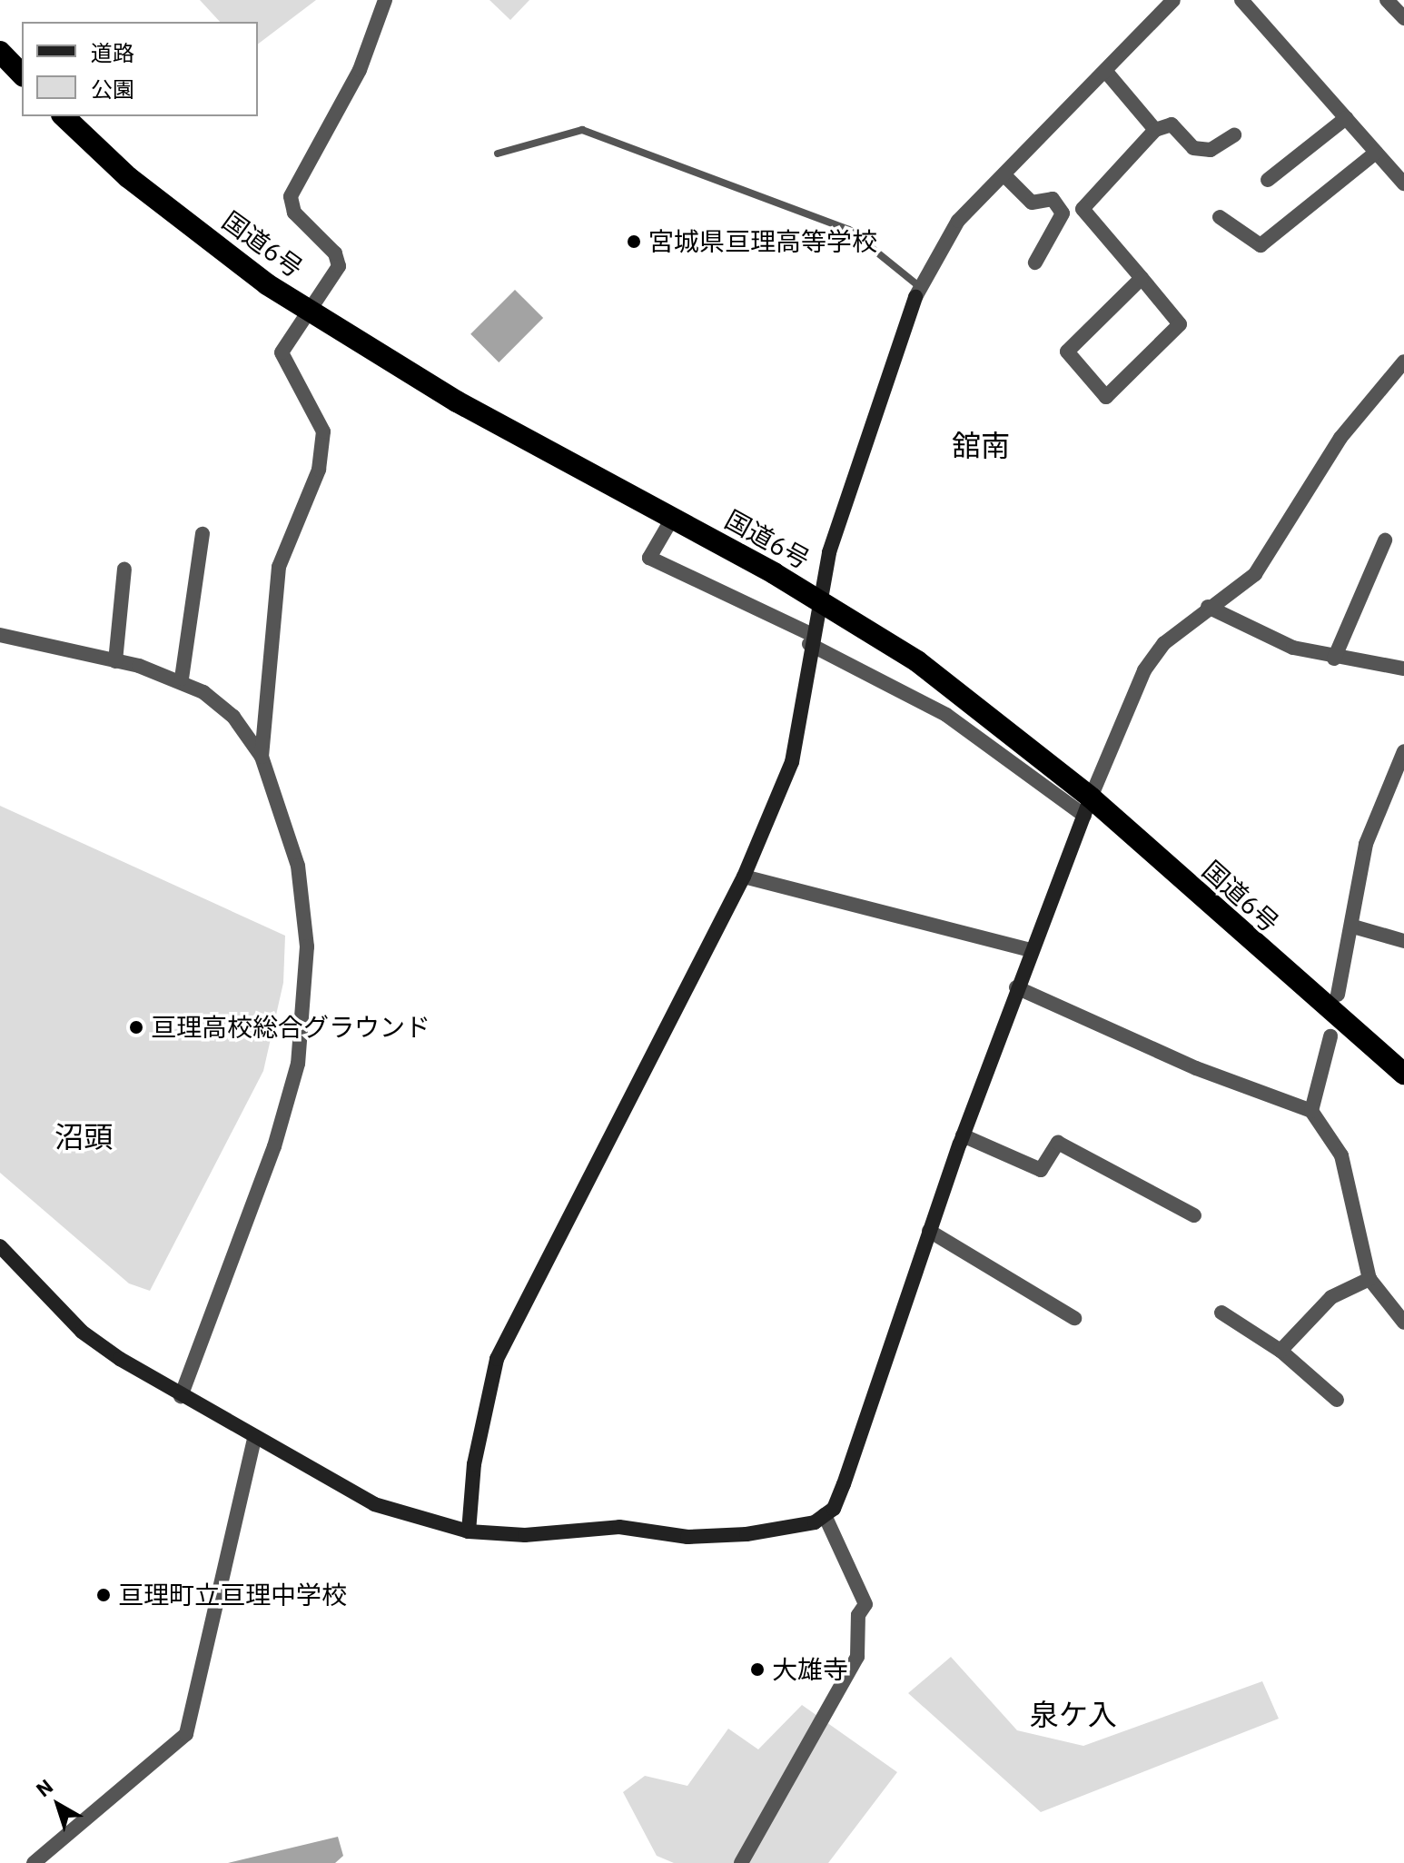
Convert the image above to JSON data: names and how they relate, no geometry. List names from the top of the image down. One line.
{"streets":{"highway":["国道6号"]},"districts":["舘南","沼頭","泉ケ入"],"places":["宮城県亘理高等学校","亘理高校総合グラウンド","亘理町立亘理中学校","大雄寺"],"legend":["道路","公園"],"north":"top left"}
